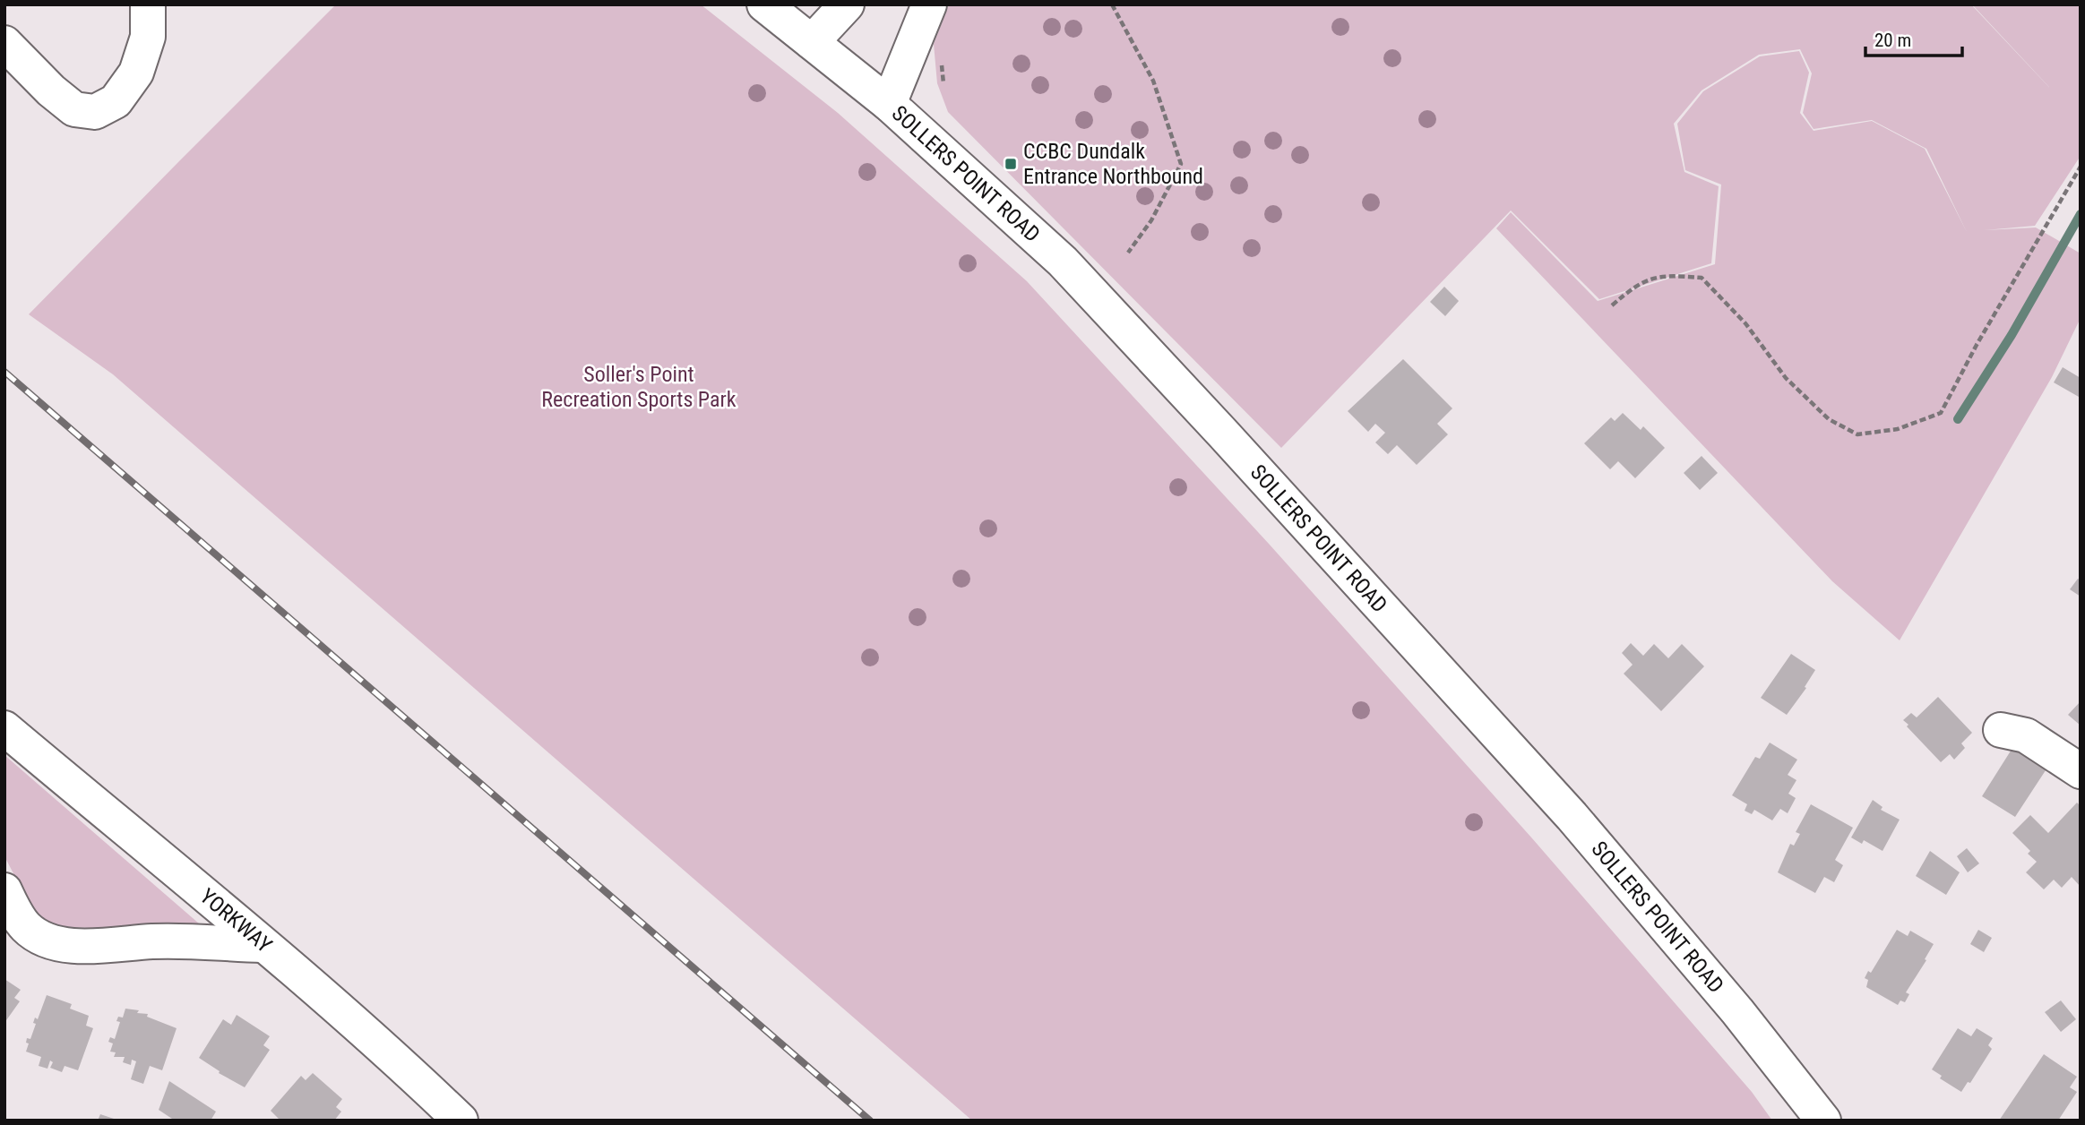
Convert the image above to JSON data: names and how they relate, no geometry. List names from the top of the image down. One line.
{"streets":{"street":["SOLLERS POINT ROAD","YORKWAY"]},"parks":["Soller's Point Recreation Sports Park"],"places":{"transit":["CCBC Dundalk Entrance Northbound"]},"scale_bar":"20 m"}
